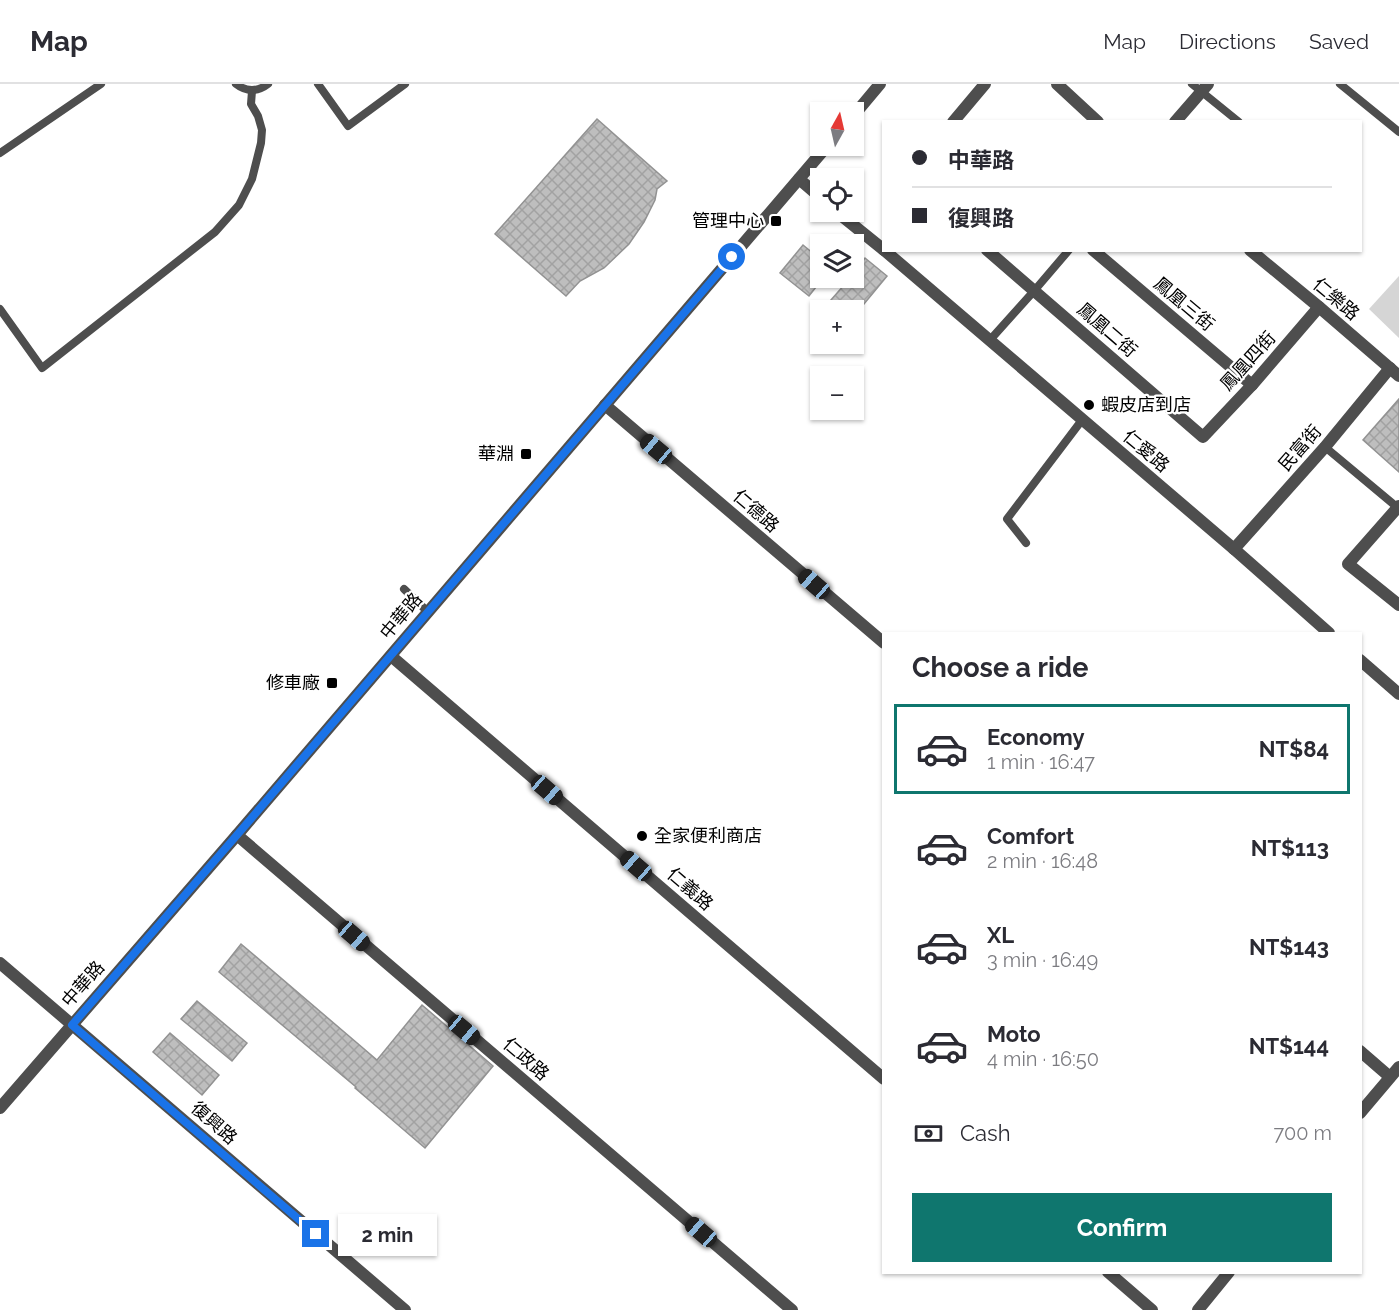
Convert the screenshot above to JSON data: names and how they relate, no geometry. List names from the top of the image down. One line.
{"streets":{"street":["仁樂路","鳳凰三街","鳳凰二街","鳳凰四街","民富街","仁愛路","仁德路","中華路","仁義路","仁政路","復興路"]},"crossings":[["仁樂路","鳳凰四街"],["仁樂路","民富街"],["鳳凰三街","鳳凰四街"],["鳳凰二街","鳳凰四街"],["民富街","仁愛路"],["仁德路","中華路"],["中華路","仁義路"],["中華路","仁政路"],["中華路","復興路"]],"places":{"transit":["管理中心","華淵","修車廠"],"other":["蝦皮店到店","全家便利商店"]},"north":"top","page":{"header":"Map","nav":["Map","Directions","Saved"],"map_buttons":["+","−"],"banner":["中華路","復興路"],"heading":"Choose a ride","list":[{"name":"Economy","note":"1 min · 16:47","value":"NT$84"},{"name":"Comfort","note":"2 min · 16:48","value":"NT$113"},{"name":"XL","note":"3 min · 16:49","value":"NT$143"},{"name":"Moto","note":"4 min · 16:50","value":"NT$144"}],"pay":["Cash","700 m"],"buttons":"Confirm","bubble":"2 min"}}
